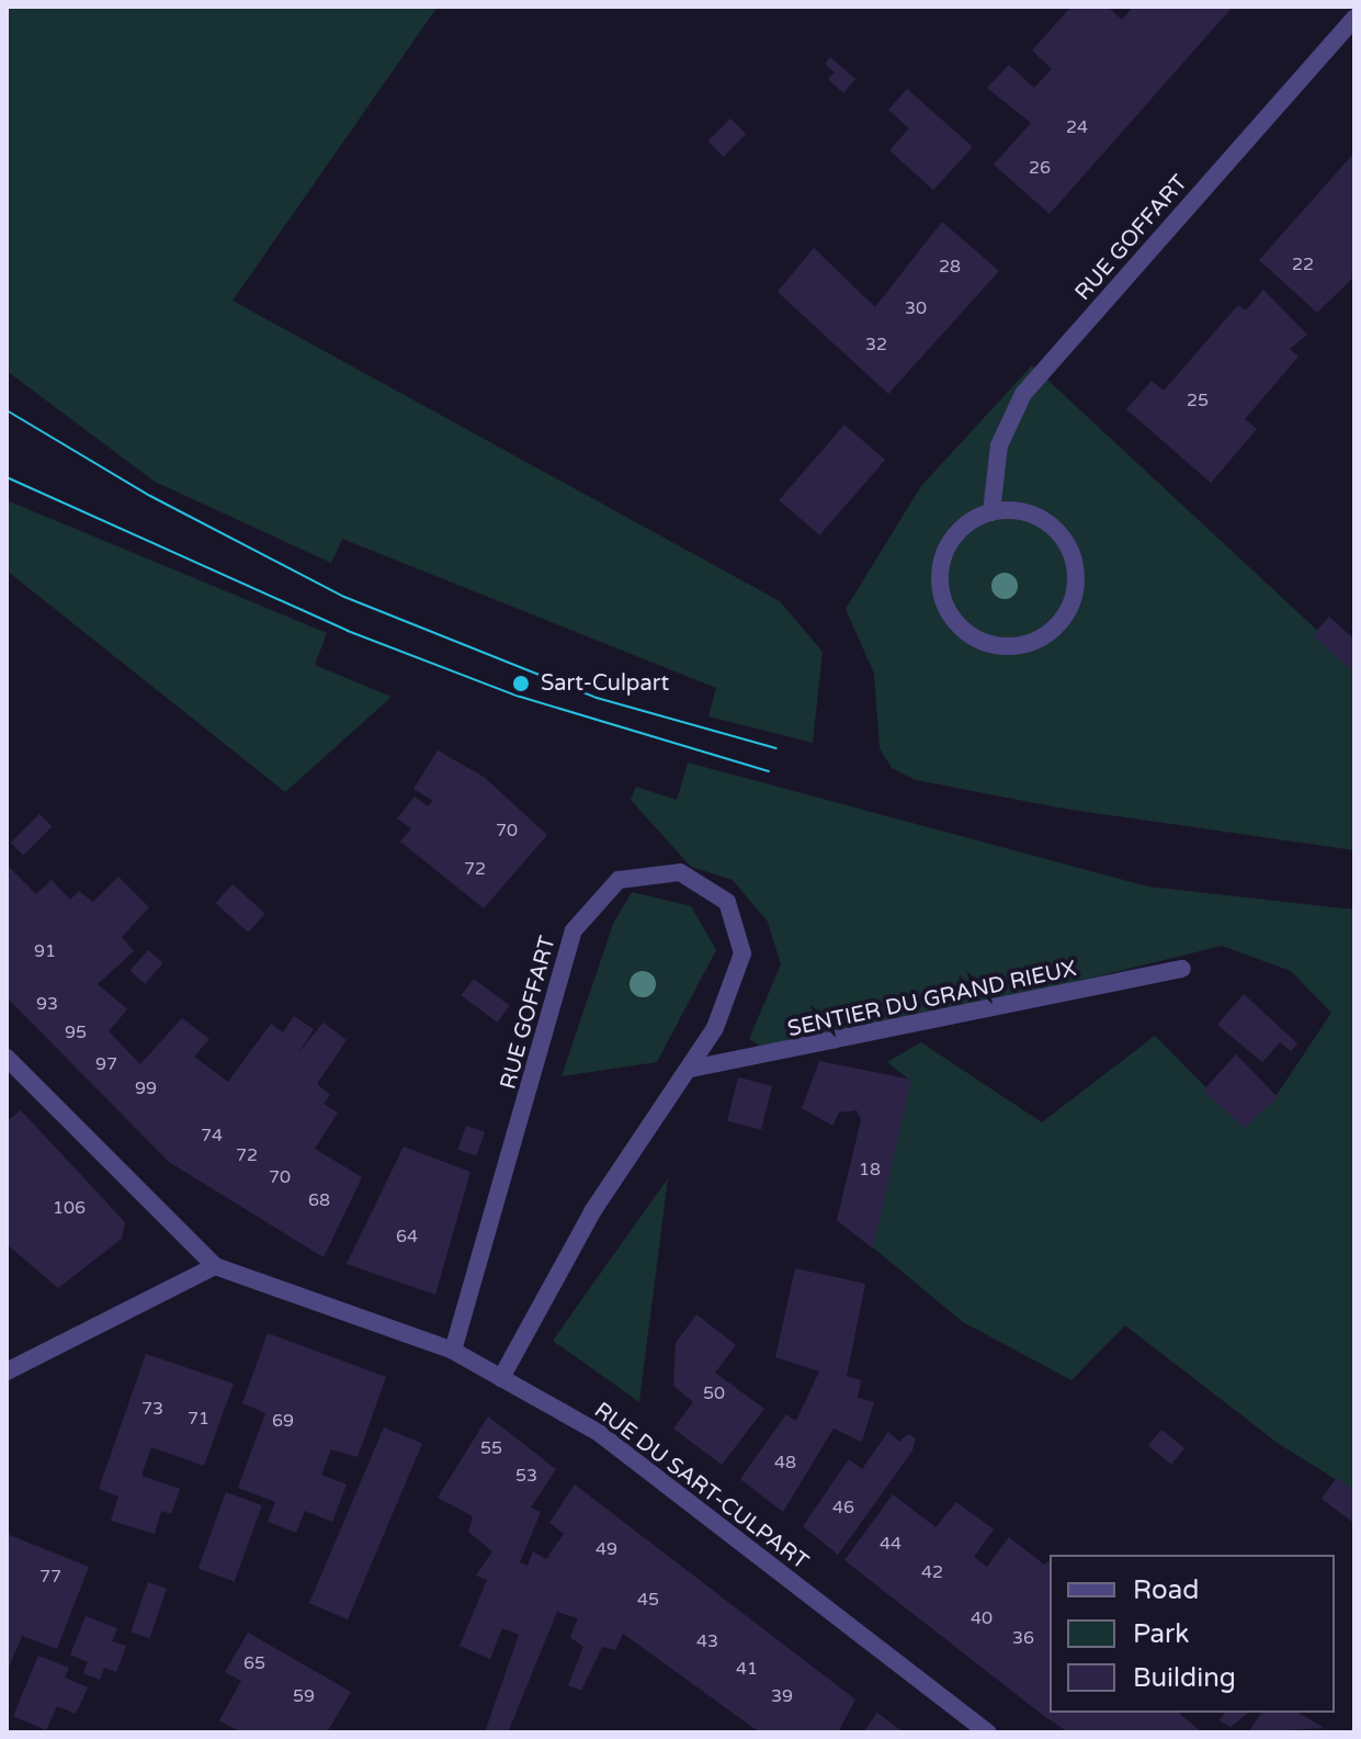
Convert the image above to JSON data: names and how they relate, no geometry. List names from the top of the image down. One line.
{"streets":{"street":["RUE GOFFART","SENTIER DU GRAND RIEUX","RUE DU SART-CULPART"]},"crossings":[["RUE GOFFART","SENTIER DU GRAND RIEUX"],["RUE GOFFART","RUE DU SART-CULPART"]],"places":["Sart-Culpart"],"house_numbers":["24","26","22","28","30","32","25","70","72","91","93","95","97","99","74","72","18","70","68","106","64","50","73","71","69","55","48","53","46","44","49","42","77","45","40","36","43","65","41","59","39"],"legend":["Road","Park","Building"]}
